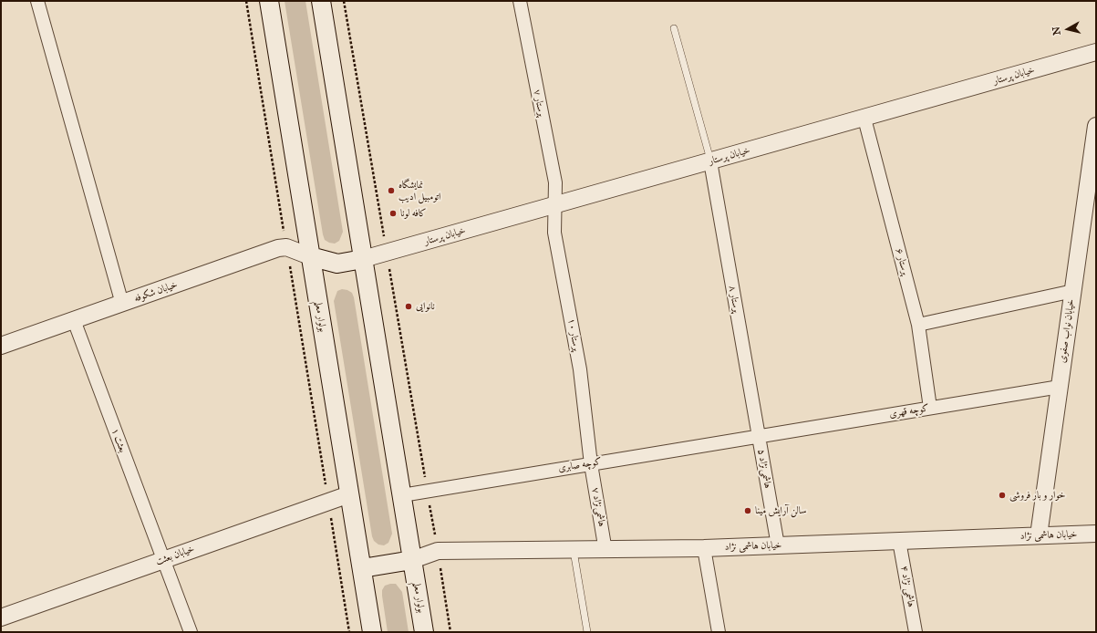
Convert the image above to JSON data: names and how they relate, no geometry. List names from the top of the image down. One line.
{"streets":{"main road":["بولوار معلم"],"street":["خیابان پرستار","پرستار ۷","پرستار ۶","خیابان شکوفه","پرستار ۸","خیابان نواب صفوی","پرستار ۱۰","کوچه قهری","بعثت ۱","کوچه صابری","هاشمی‌نژاد ۵","هاشمی‌نژاد ۷","خیابان هاشمی نژاد","خیابان بعثت","هاشمی نژاد ۴"]},"crossings":[["خیابان پرستار","پرستار ۷"],["خیابان پرستار","پرستار ۶"],["خیابان پرستار","پرستار ۸"],["خیابان پرستار","بولوار معلم"],["خیابان پرستار","پرستار ۱۰"],["پرستار ۷","پرستار ۱۰"],["پرستار ۶","کوچه قهری"],["خیابان شکوفه","بعثت ۱"],["پرستار ۸","کوچه قهری"],["پرستار ۸","کوچه صابری"],["پرستار ۸","هاشمی‌نژاد ۵"],["بولوار معلم","کوچه صابری"],["بولوار معلم","خیابان هاشمی نژاد"],["بولوار معلم","خیابان بعثت"],["خیابان نواب صفوی","کوچه قهری"],["خیابان نواب صفوی","خیابان هاشمی نژاد"],["پرستار ۱۰","کوچه صابری"],["پرستار ۱۰","هاشمی‌نژاد ۷"],["کوچه قهری","کوچه صابری"],["کوچه قهری","هاشمی‌نژاد ۵"],["بعثت ۱","خیابان بعثت"],["کوچه صابری","هاشمی‌نژاد ۵"],["کوچه صابری","هاشمی‌نژاد ۷"],["هاشمی‌نژاد ۵","خیابان هاشمی نژاد"],["هاشمی‌نژاد ۷","خیابان هاشمی نژاد"],["خیابان هاشمی نژاد","هاشمی نژاد ۴"]],"places":["نمایشگاه اتومبیل ادیب","کافه لونا","نانوایی","خوار و بار فروشی","سالن آرایش مینا"],"north":"left"}
